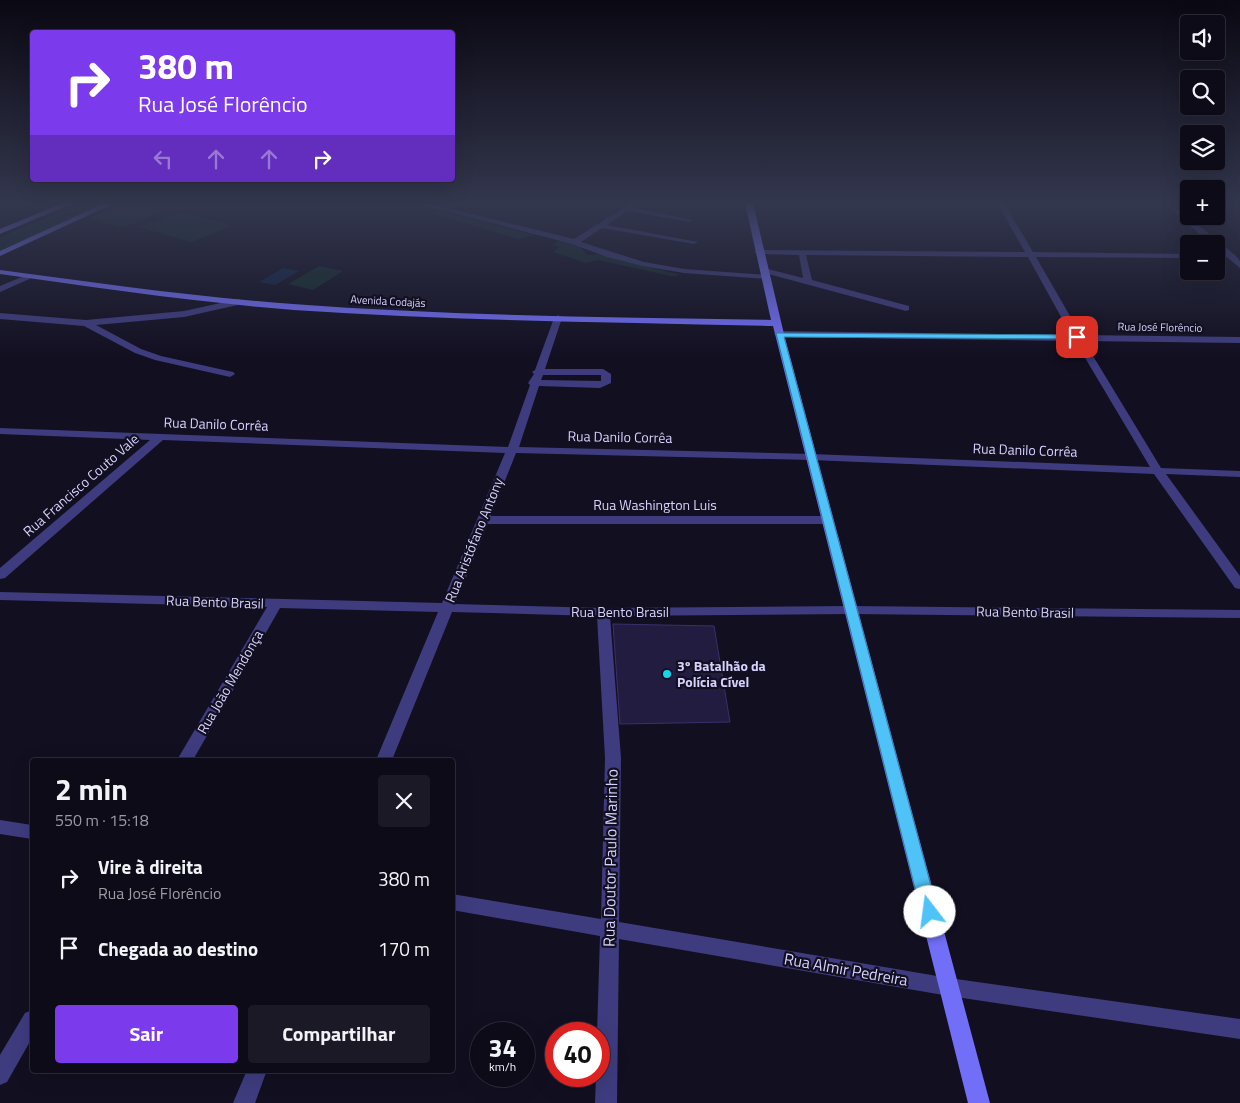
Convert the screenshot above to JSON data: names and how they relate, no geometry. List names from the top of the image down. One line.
{"streets":{"street":["Avenida Codajás","Rua José Florêncio","Rua Danilo Corrêa","Rua Francisco Couto Vale","Rua Washington Luis","Rua Aristófano Antony","Rua Bento Brasil","Rua João Mendonça","Rua Doutor Paulo Marinho","Rua Almir Pedreira"]},"crossings":[["Avenida Codajás","Rua José Florêncio"],["Avenida Codajás","Rua Aristófano Antony"],["Rua Danilo Corrêa","Rua Francisco Couto Vale"],["Rua Danilo Corrêa","Rua Aristófano Antony"],["Rua Washington Luis","Rua Aristófano Antony"],["Rua Aristófano Antony","Rua Bento Brasil"],["Rua Bento Brasil","Rua João Mendonça"],["Rua Bento Brasil","Rua Doutor Paulo Marinho"],["Rua Doutor Paulo Marinho","Rua Almir Pedreira"]],"places":["3º Batalhão da Polícia Cível"],"page":{"map_buttons":["+","−"],"turn":["380 m","Rua José Florêncio"],"heading":["2 min","550 m · 15:18"],"list":[{"name":"Vire à direita","note":"Rua José Florêncio","value":"380 m"},{"name":"Chegada ao destino","value":"170 m"}],"buttons":["Sair","Compartilhar"],"speed":"34 km/h","limit":"40"}}
